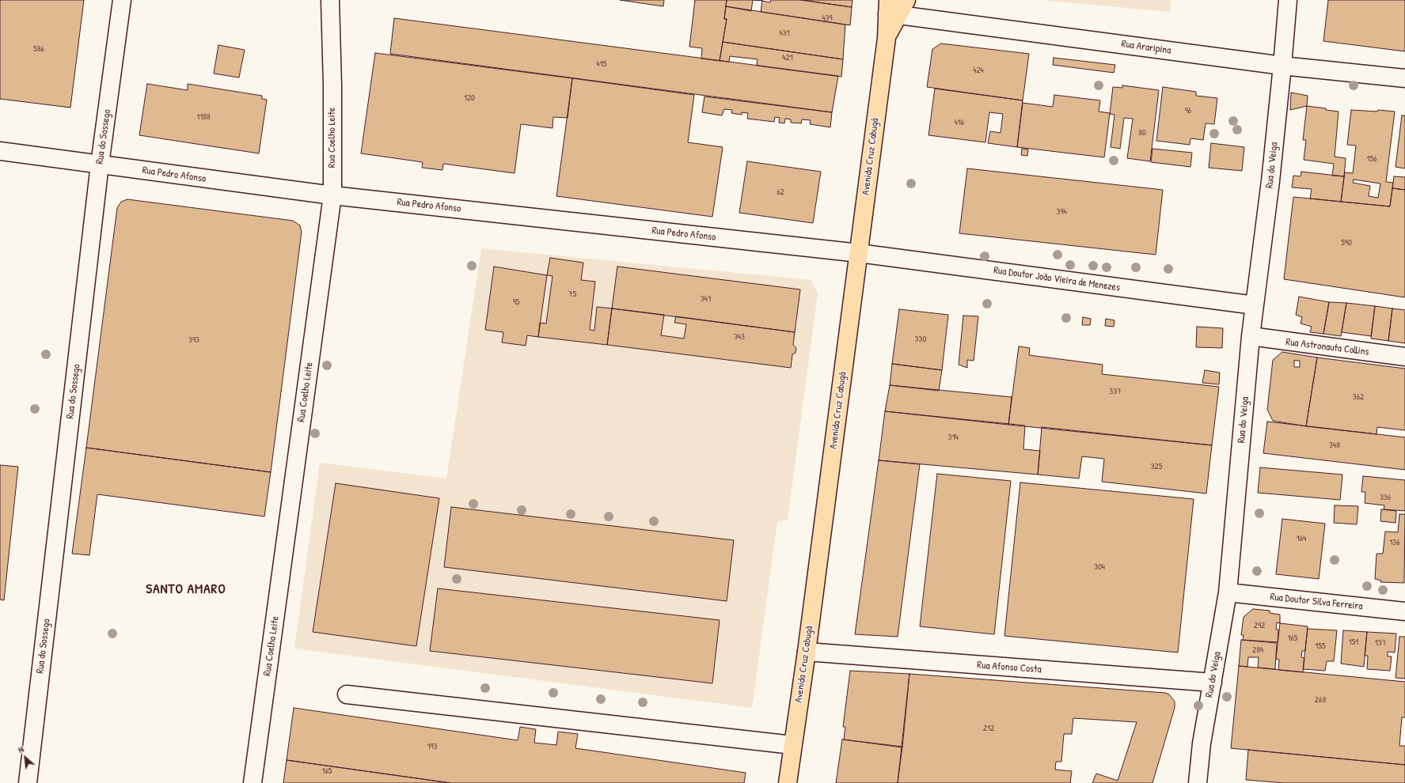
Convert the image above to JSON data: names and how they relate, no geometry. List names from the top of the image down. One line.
{"streets":{"main road":["Avenida Cruz Cabugá"],"street":["Rua Araripina","Rua do Sossego","Rua Coelho Leite","Rua do Veiga","Rua Pedro Afonso","Rua Doutor João Vieira de Menezes","Rua Astronauta Collins","Rua Doutor Silva Ferreira","Rua Afonso Costa"]},"crossings":[["Rua Araripina","Avenida Cruz Cabugá"],["Rua Araripina","Rua do Veiga"],["Rua do Sossego","Rua Pedro Afonso"],["Rua Coelho Leite","Rua Pedro Afonso"],["Avenida Cruz Cabugá","Rua Pedro Afonso"],["Avenida Cruz Cabugá","Rua Doutor João Vieira de Menezes"],["Avenida Cruz Cabugá","Rua Afonso Costa"],["Rua do Veiga","Rua Doutor João Vieira de Menezes"],["Rua do Veiga","Rua Astronauta Collins"],["Rua do Veiga","Rua Doutor Silva Ferreira"],["Rua do Veiga","Rua Afonso Costa"],["Rua Pedro Afonso","Rua Doutor João Vieira de Menezes"]],"districts":["SANTO AMARO"],"house_numbers":["439","431","586","421","415","424","120","96","1188","416","80","156","62","394","590","75","347","95","343","330","393","337","362","314","348","325","336","164","136","304","292","165","151","137","155","284","268","212","193","165"],"north":"top left"}
